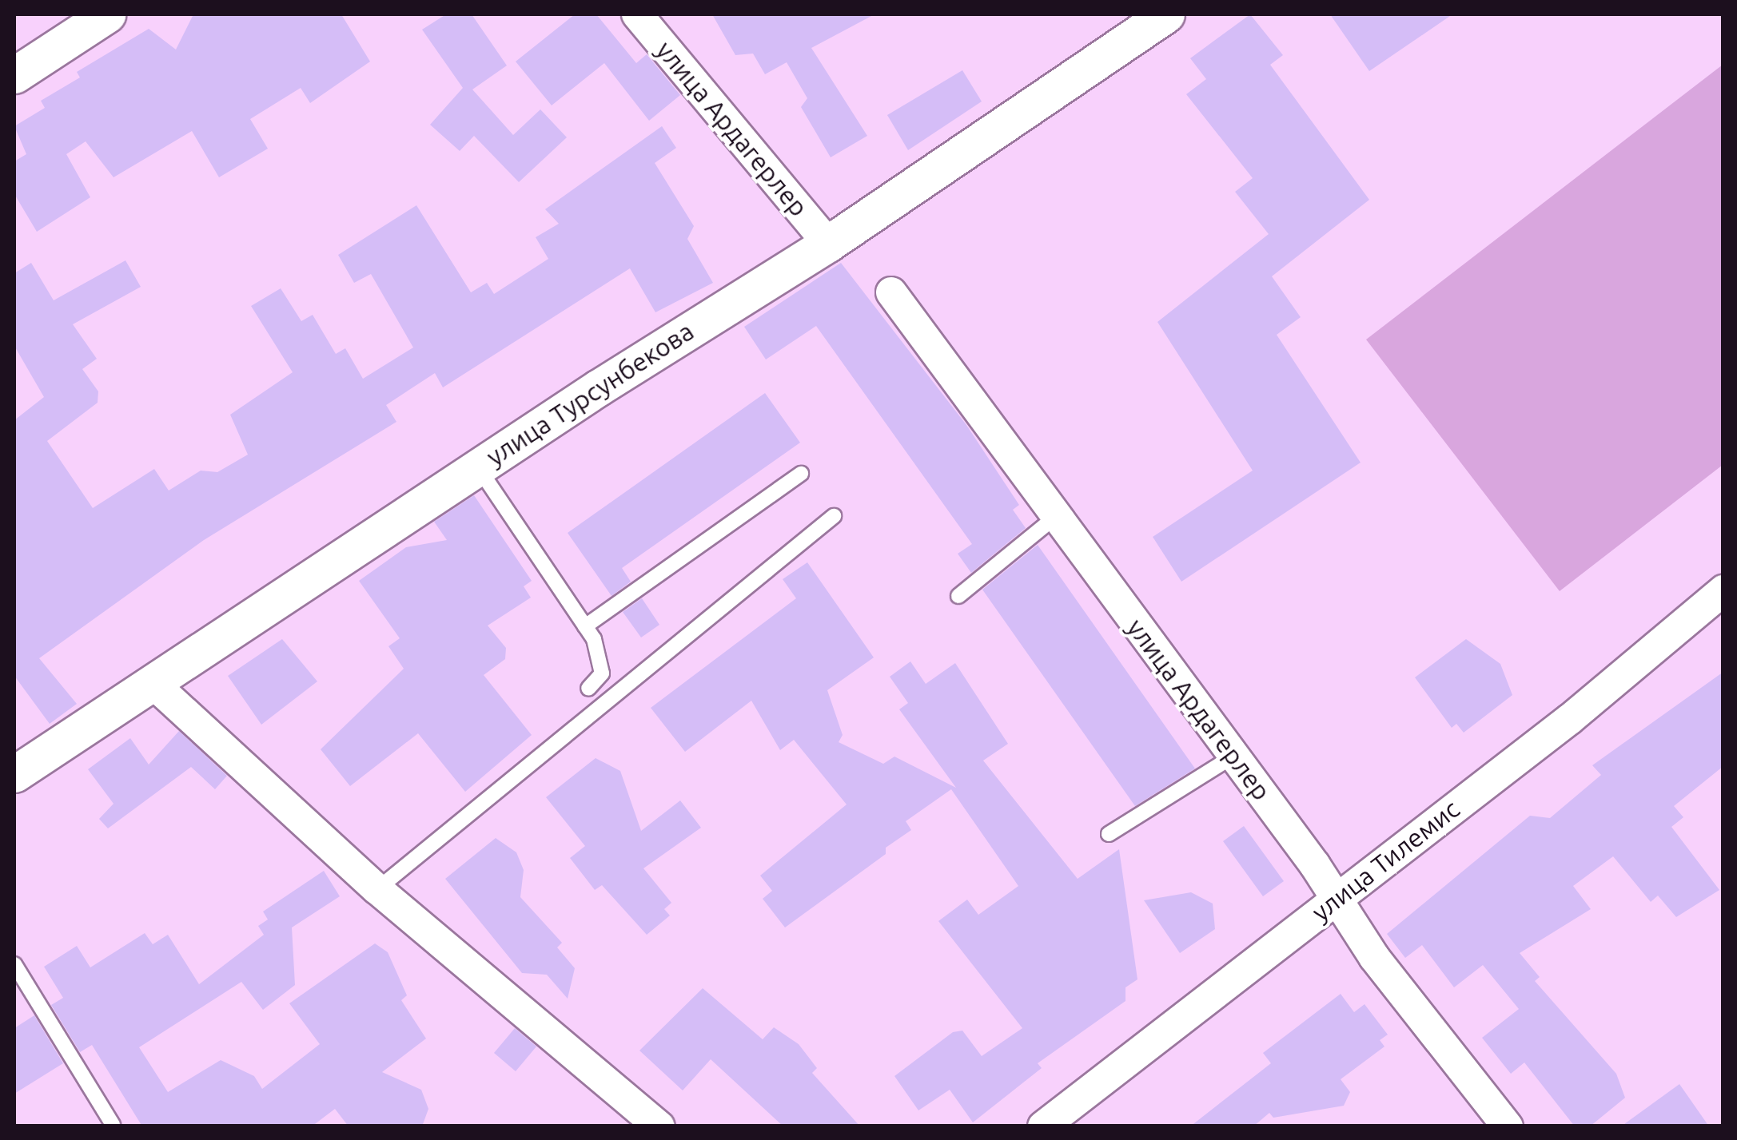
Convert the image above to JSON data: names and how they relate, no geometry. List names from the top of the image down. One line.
{"streets":{"street":["улица Ардагерлер","улица Турсунбекова","улица Тилемис"]},"crossings":[["улица Ардагерлер","улица Турсунбекова"],["улица Ардагерлер","улица Тилемис"]]}
